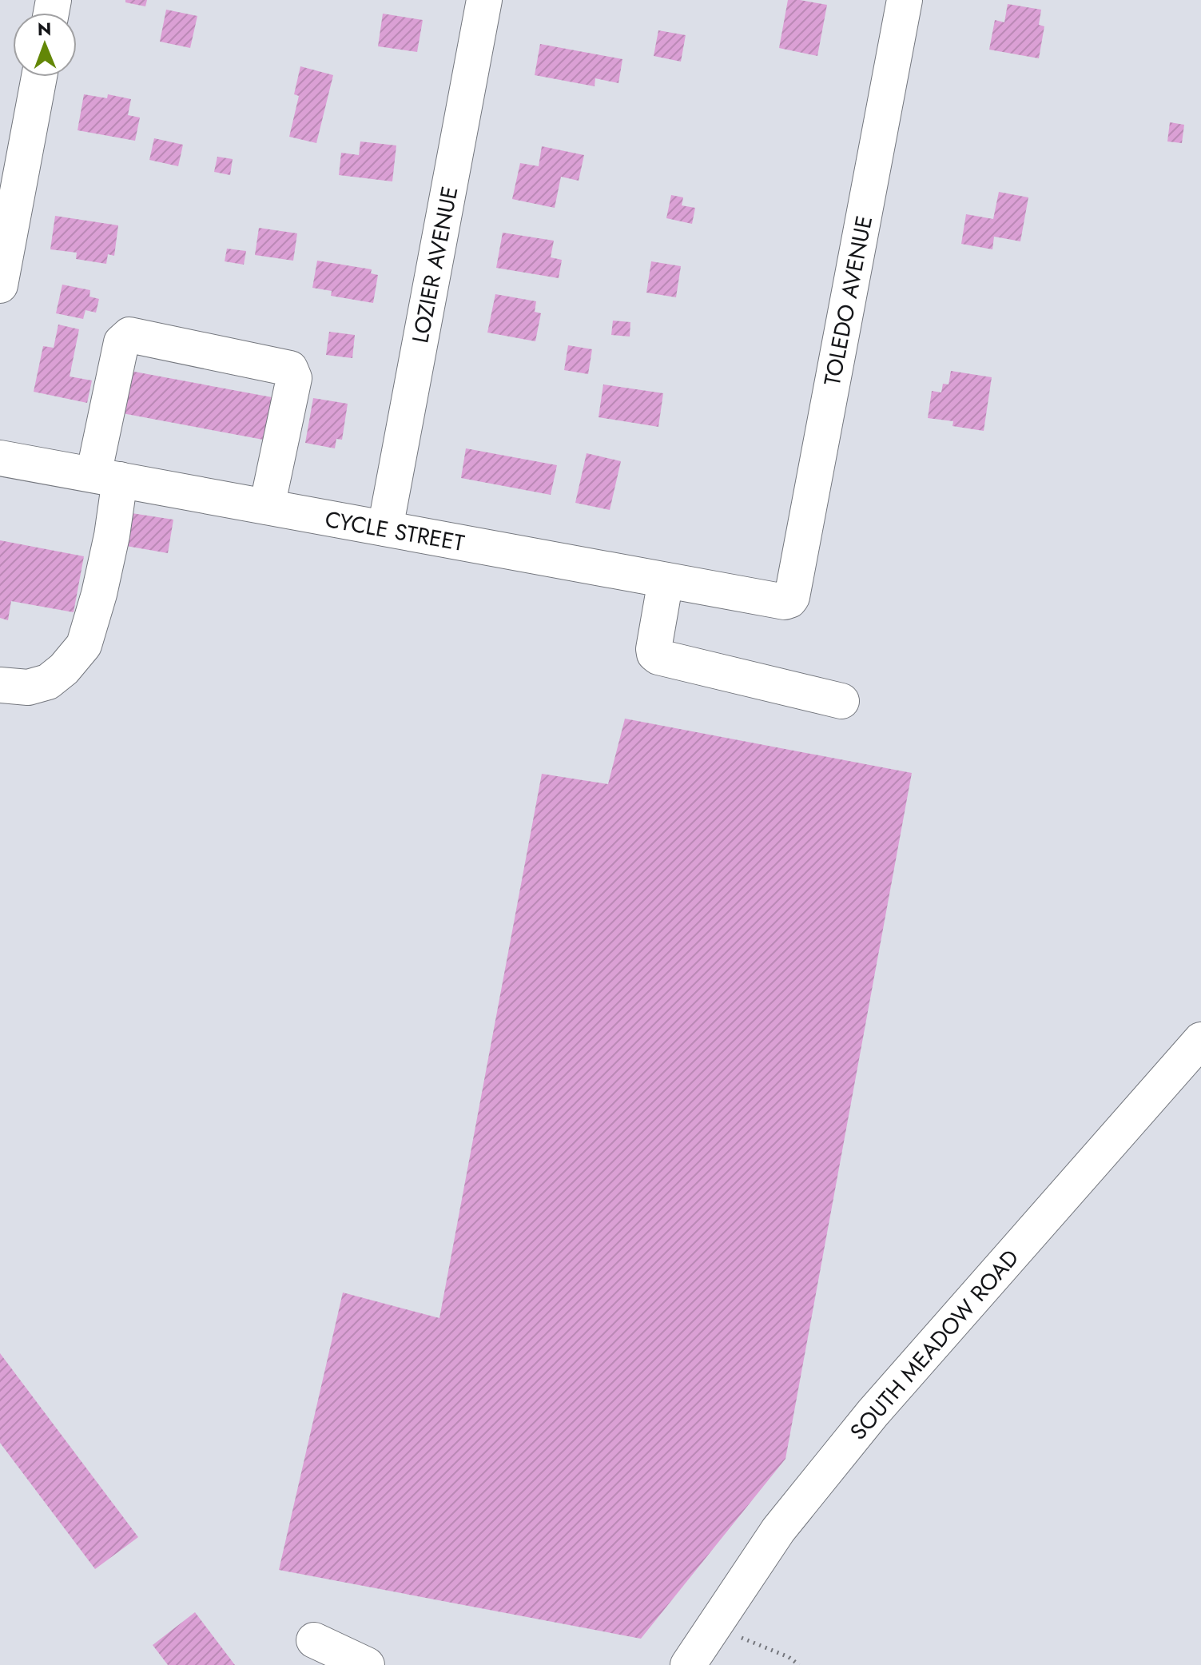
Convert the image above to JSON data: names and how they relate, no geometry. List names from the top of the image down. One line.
{"streets":{"street":["LOZIER AVENUE","TOLEDO AVENUE","CYCLE STREET","SOUTH MEADOW ROAD"]},"crossings":[["LOZIER AVENUE","CYCLE STREET"],["TOLEDO AVENUE","CYCLE STREET"]],"north":"top"}
